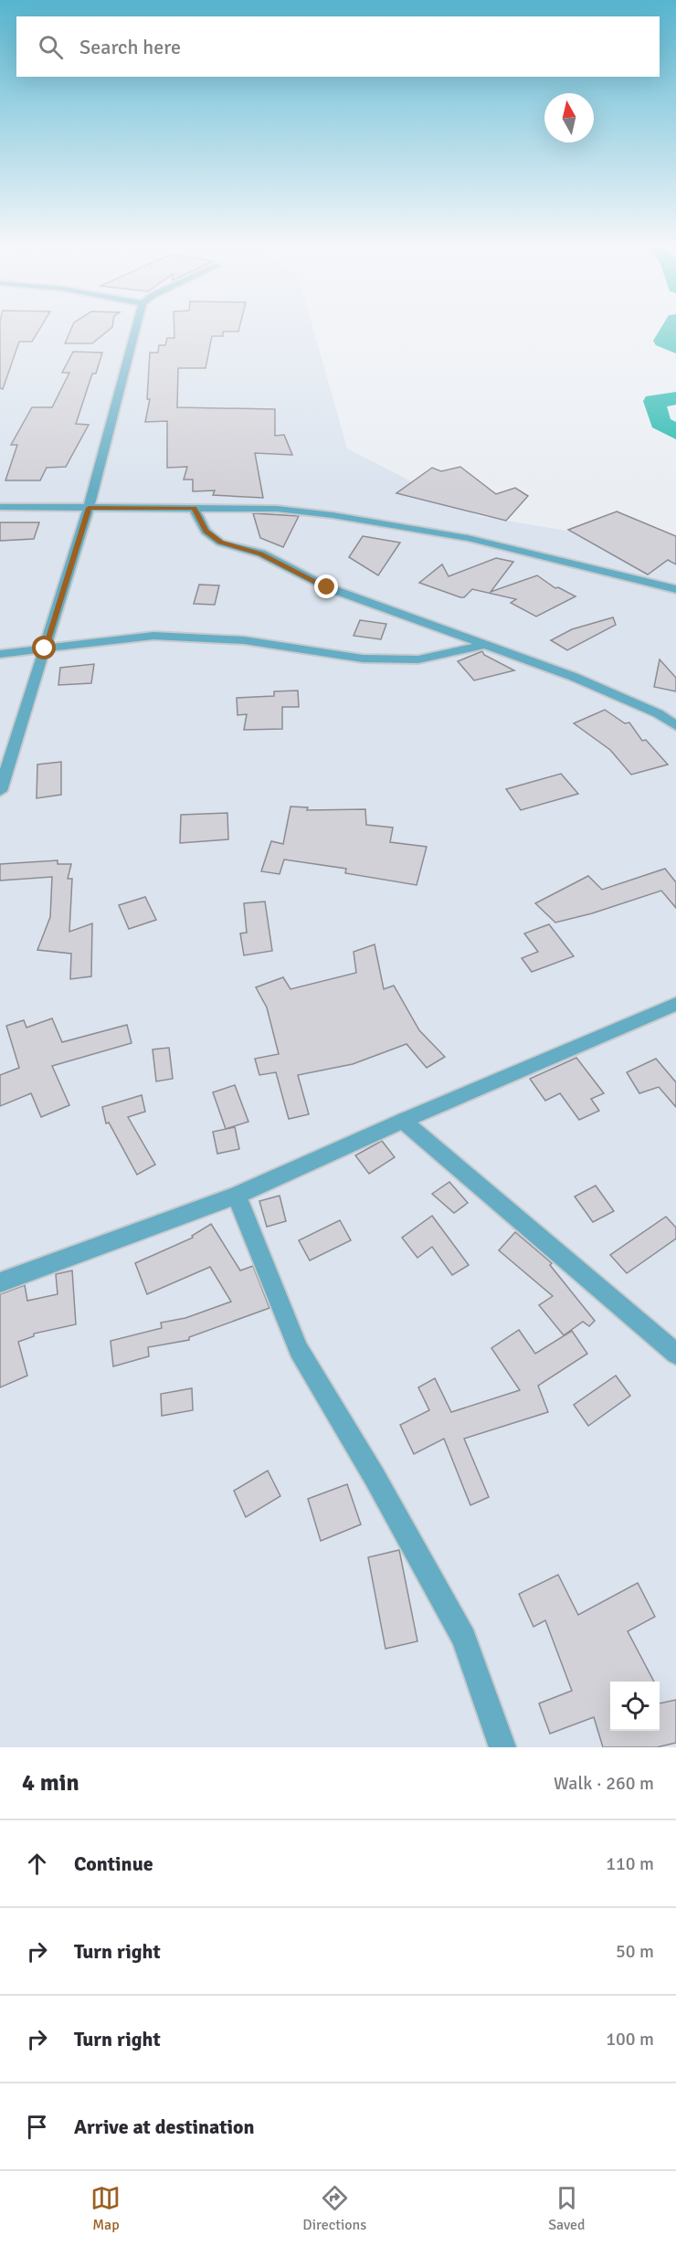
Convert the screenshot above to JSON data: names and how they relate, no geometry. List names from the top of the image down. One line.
{"north":"top","page":{"search":"Search here","heading":["4 min","Walk · 260 m"],"list":[["Continue","110 m"],["Turn right","50 m"],["Turn right","100 m"],"Arrive at destination"],"nav":["Map","Directions","Saved"]}}
